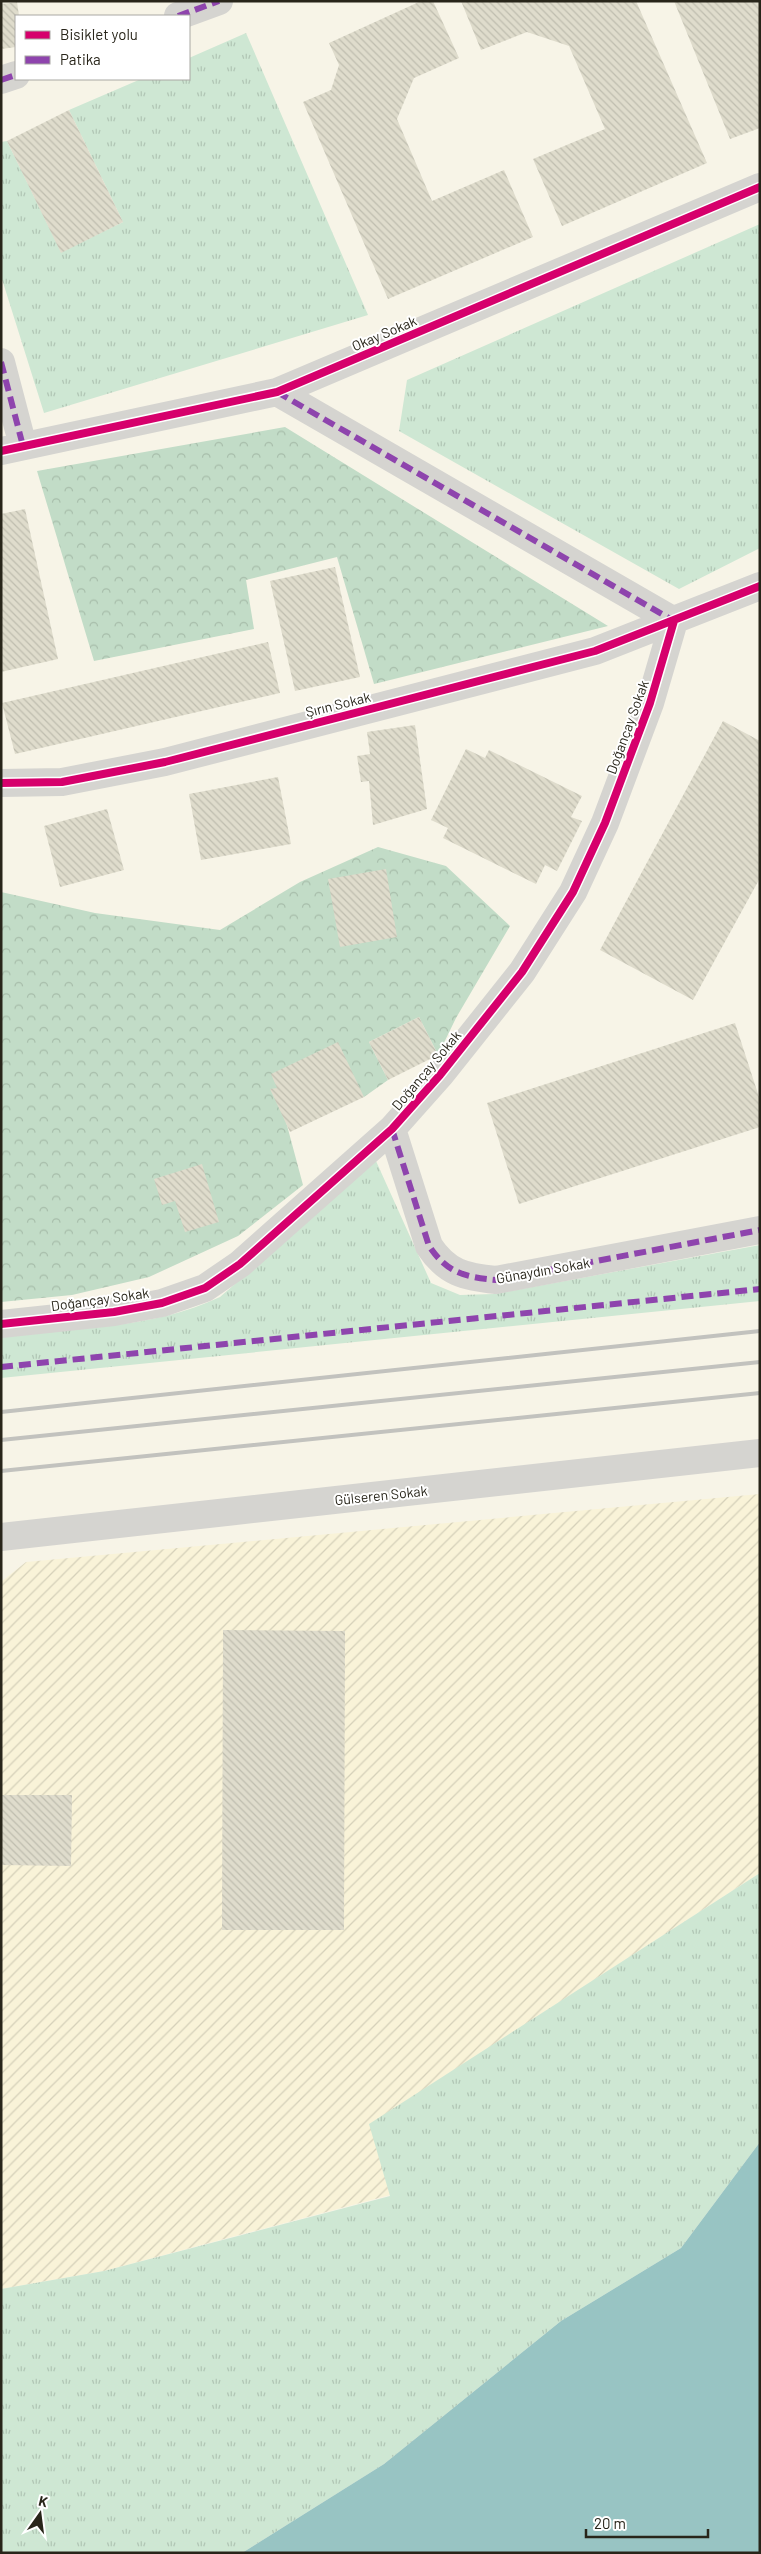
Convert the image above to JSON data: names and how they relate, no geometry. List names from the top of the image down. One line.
{"streets":{"street":["Okay Sokak","Şırın Sokak","Doğançay Sokak","Günaydın Sokak","Gülseren Sokak"]},"crossings":[["Şırın Sokak","Doğançay Sokak"],["Doğançay Sokak","Günaydın Sokak"]],"legend":["Bisiklet yolu","Patika"],"scale_bar":"20 m","north":"top"}
